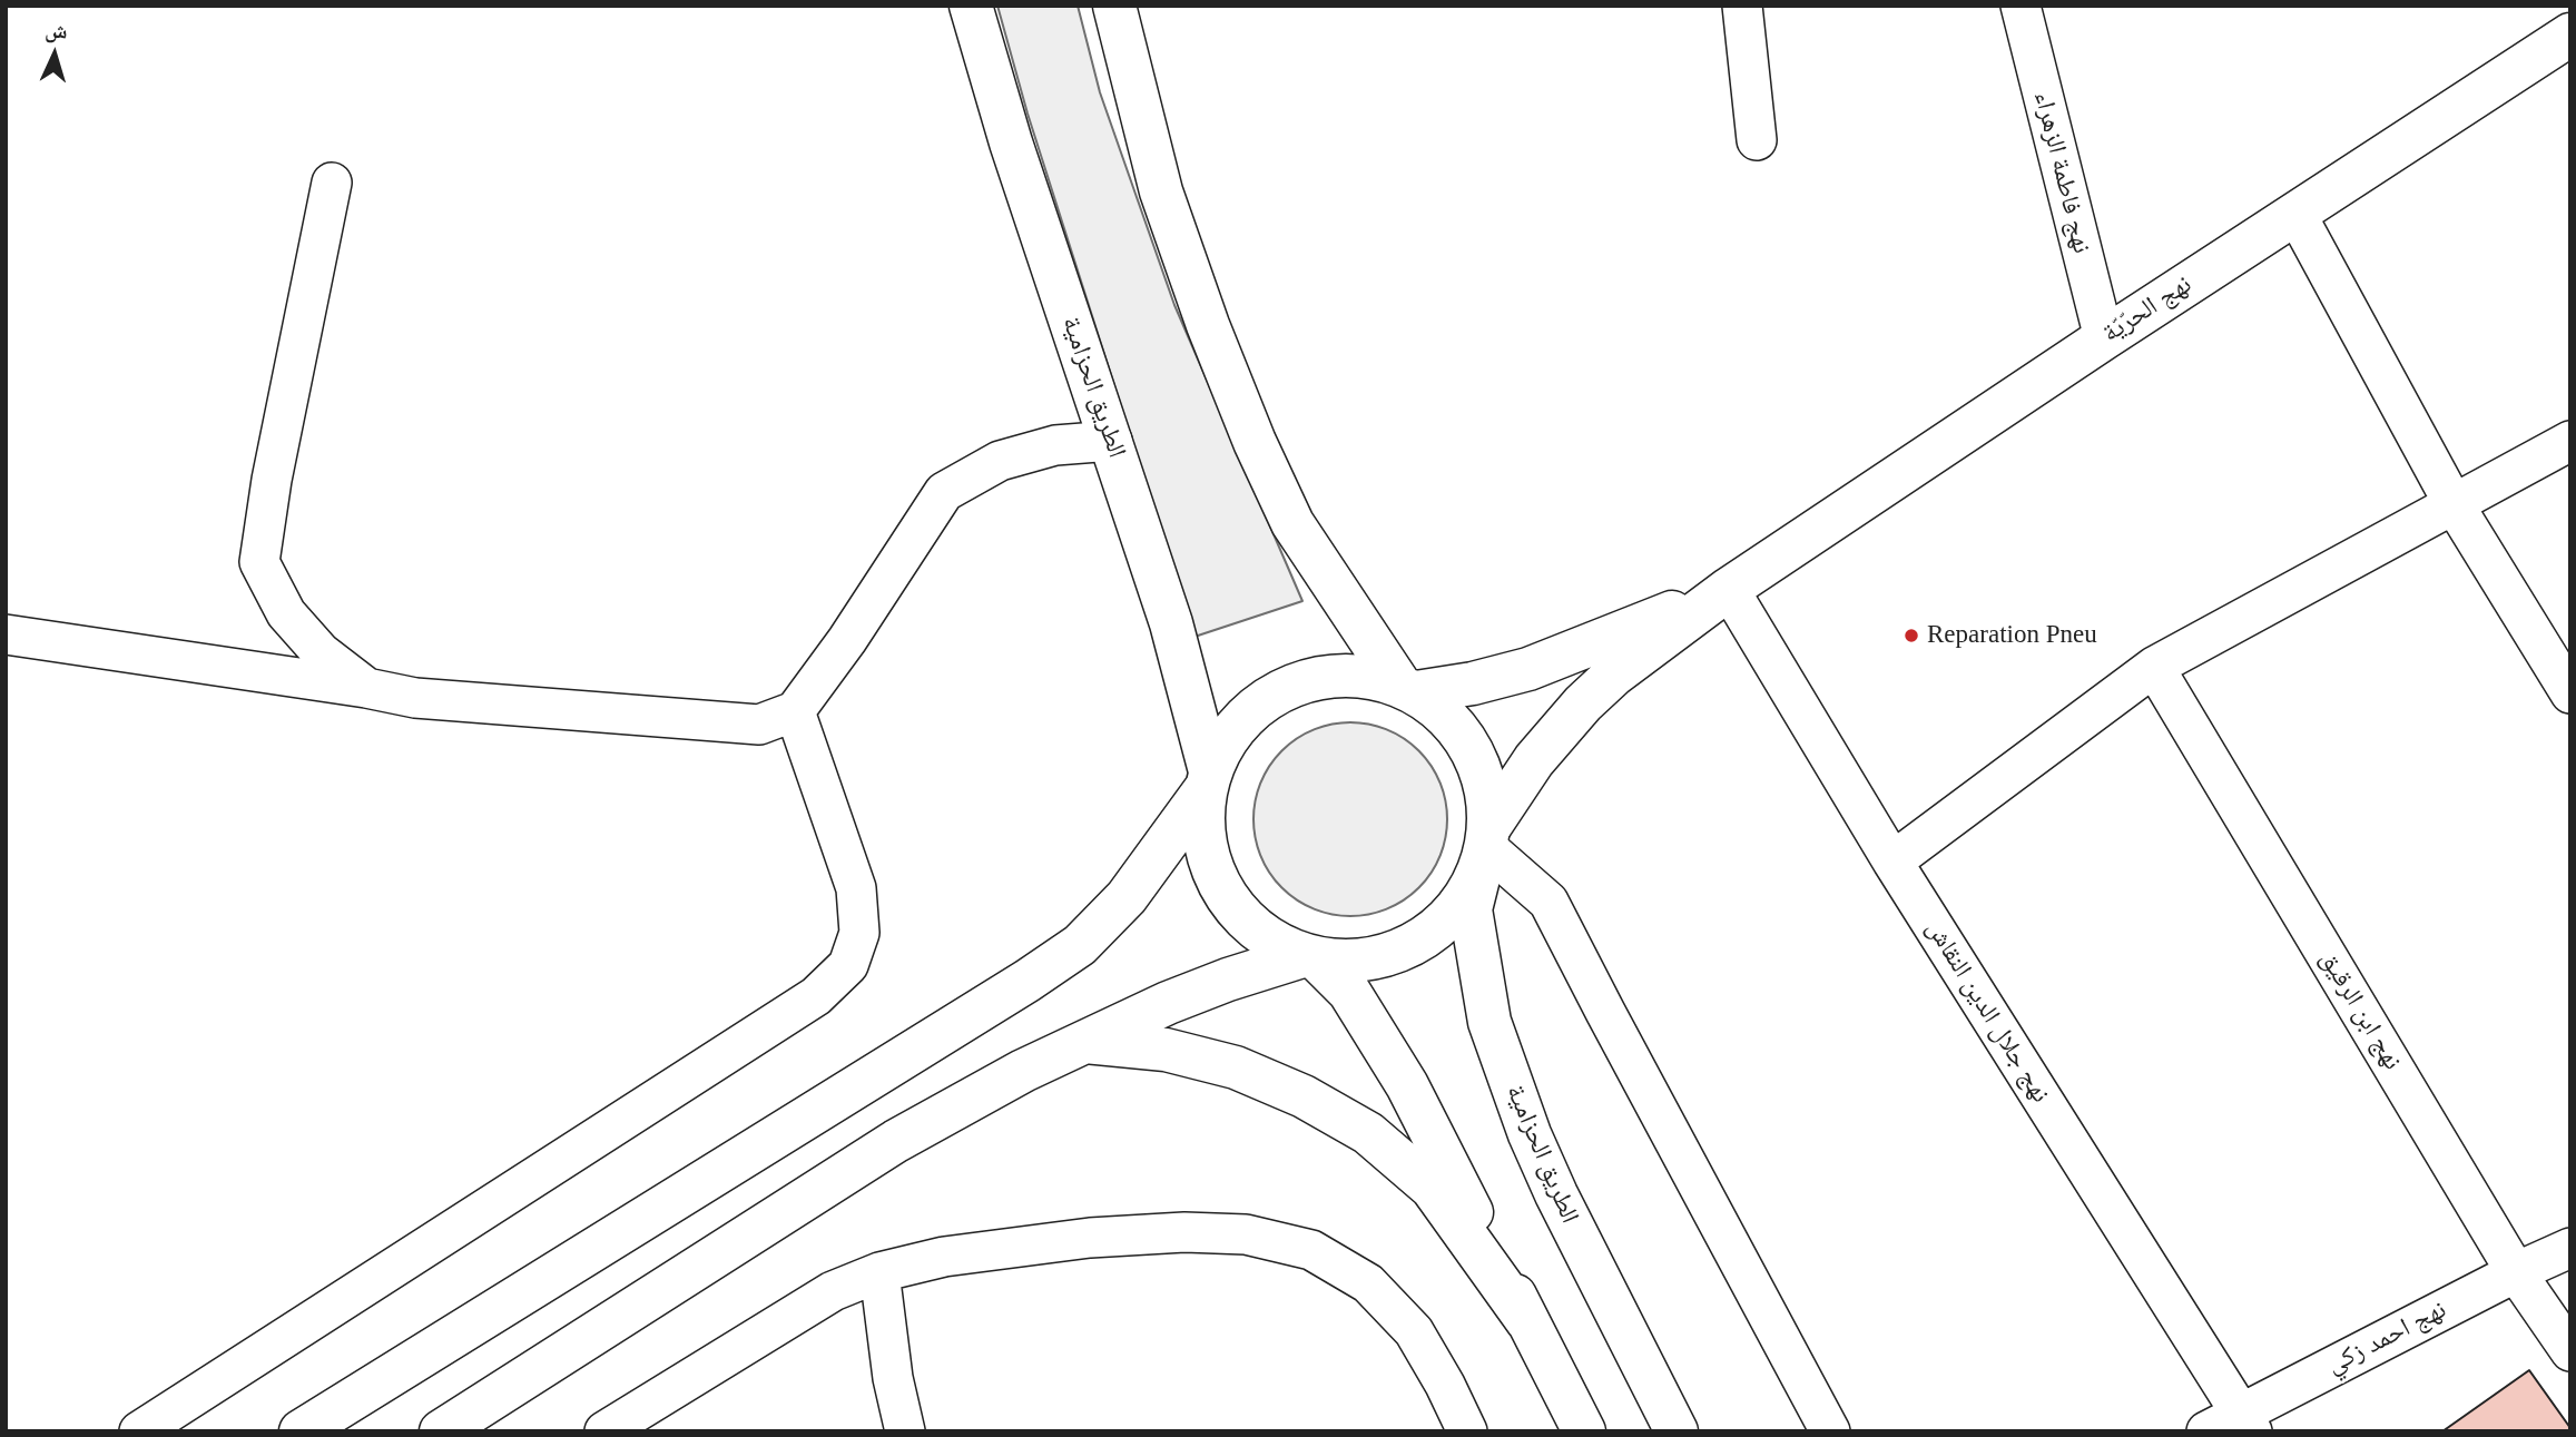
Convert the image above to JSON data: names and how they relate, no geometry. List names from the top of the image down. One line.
{"streets":{"main road":["نهج الحرّيّة","الطريق الحزامية"],"street":["نهج فاطمة الزهراء","نهج ابن الرقيق","نهج جلال الدين النقاش","نهج احمد زكي"]},"crossings":[["نهج فاطمة الزهراء","نهج الحرّيّة"],["نهج الحرّيّة","نهج جلال الدين النقاش"],["نهج ابن الرقيق","نهج احمد زكي"],["نهج جلال الدين النقاش","نهج احمد زكي"]],"places":["Reparation Pneu"],"north":"top"}
